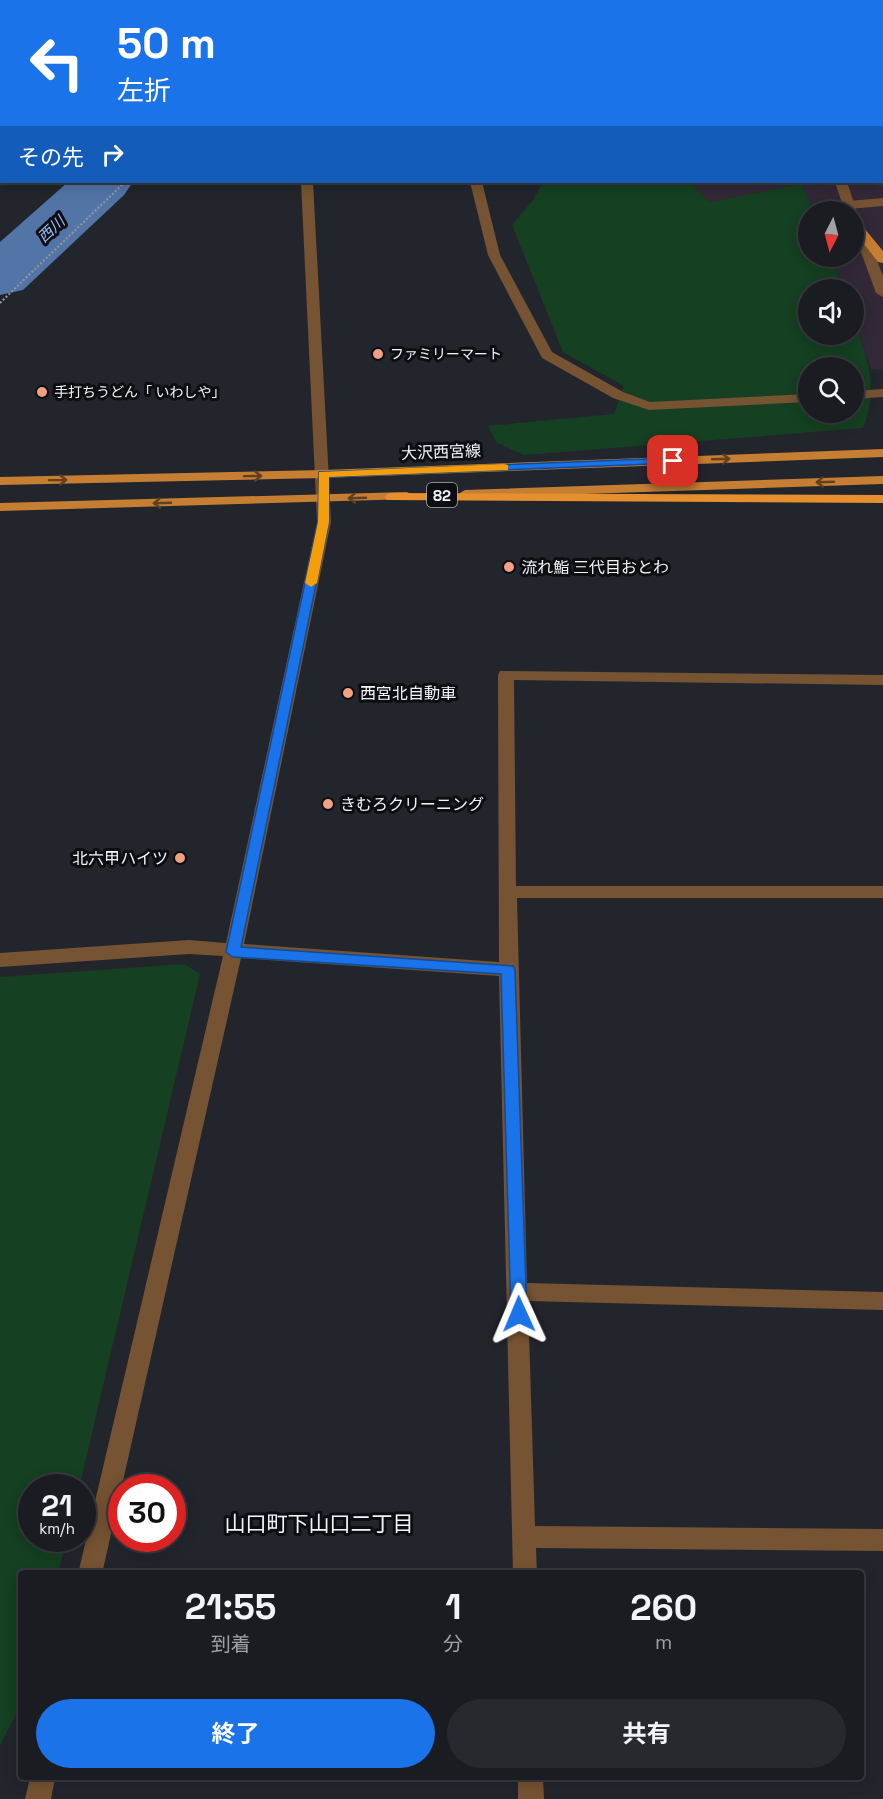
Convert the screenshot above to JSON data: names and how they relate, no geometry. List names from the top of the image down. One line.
{"streets":{"main road":["大沢西宮線","82"]},"districts":["山口町下山口二丁目"],"water":["西川"],"places":["ファミリーマート","手打ちうどん「 いわしや」","流れ鮨 三代目おとわ","西宮北自動車","きむろクリーニング","北六甲ハイツ"],"north":"bottom","page":{"turn":["50 m","左折"],"then":"その先","speed":"21 km/h","limit":"30","eta":["21:55","到着","1","分","260","m"],"buttons":["終了","共有"]}}
